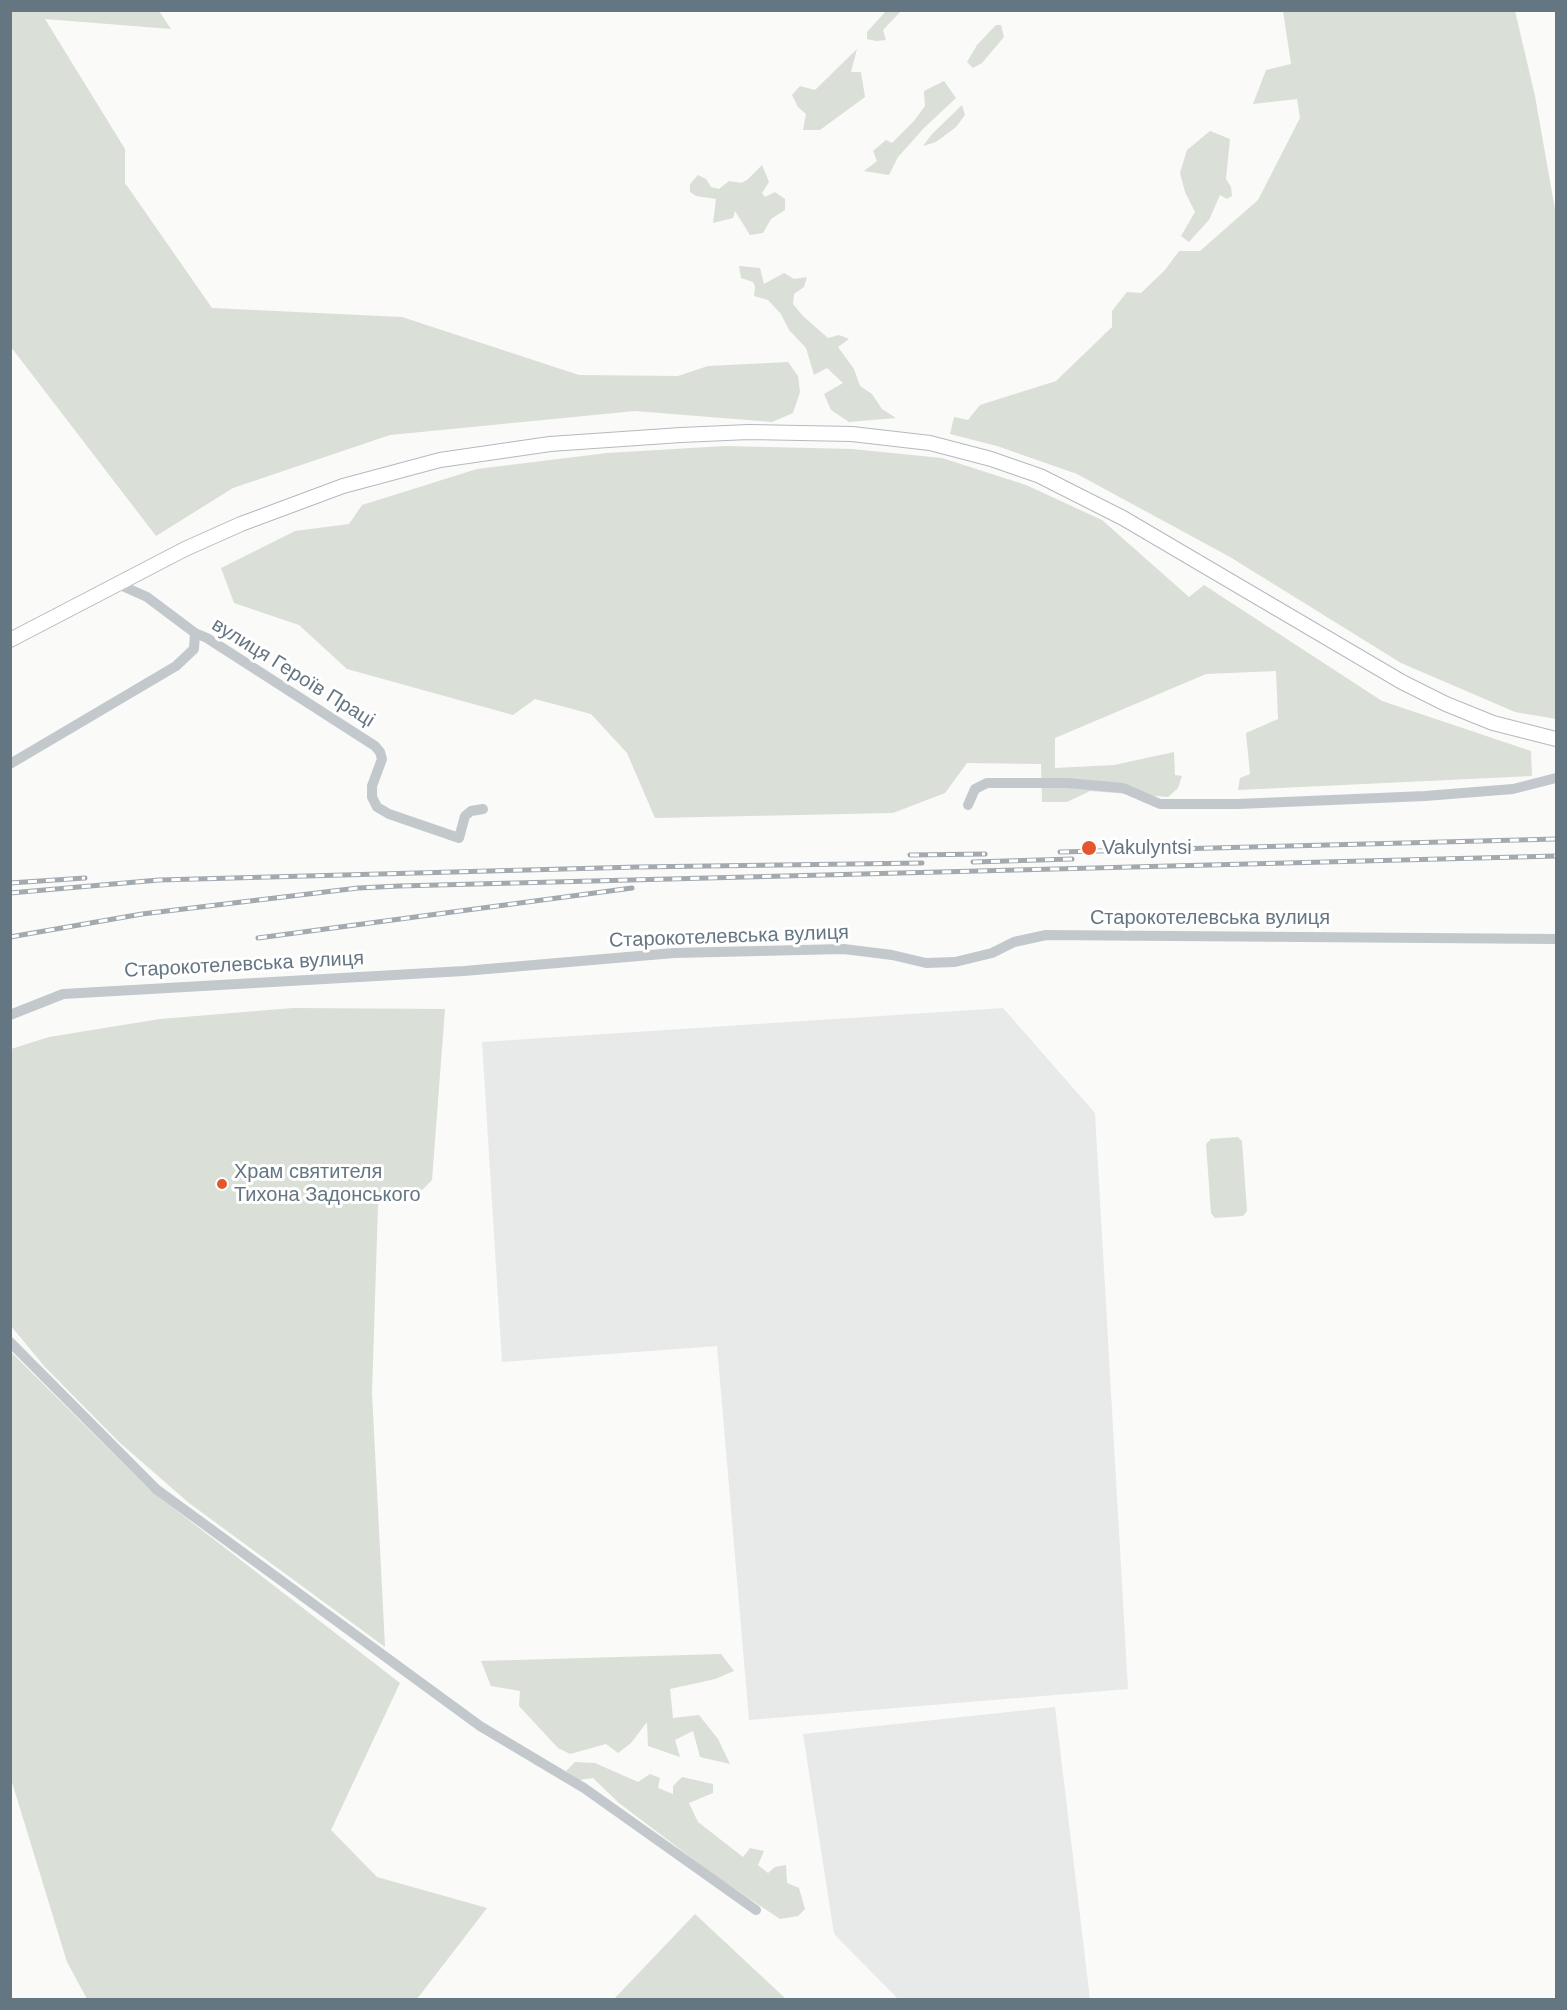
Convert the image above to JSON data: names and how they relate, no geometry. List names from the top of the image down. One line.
{"streets":{"street":["вулиця Героїв Праці","Старокотелевська вулиця"]},"places":["Vakulyntsi","Храм святителя Тихона Задонського"]}
